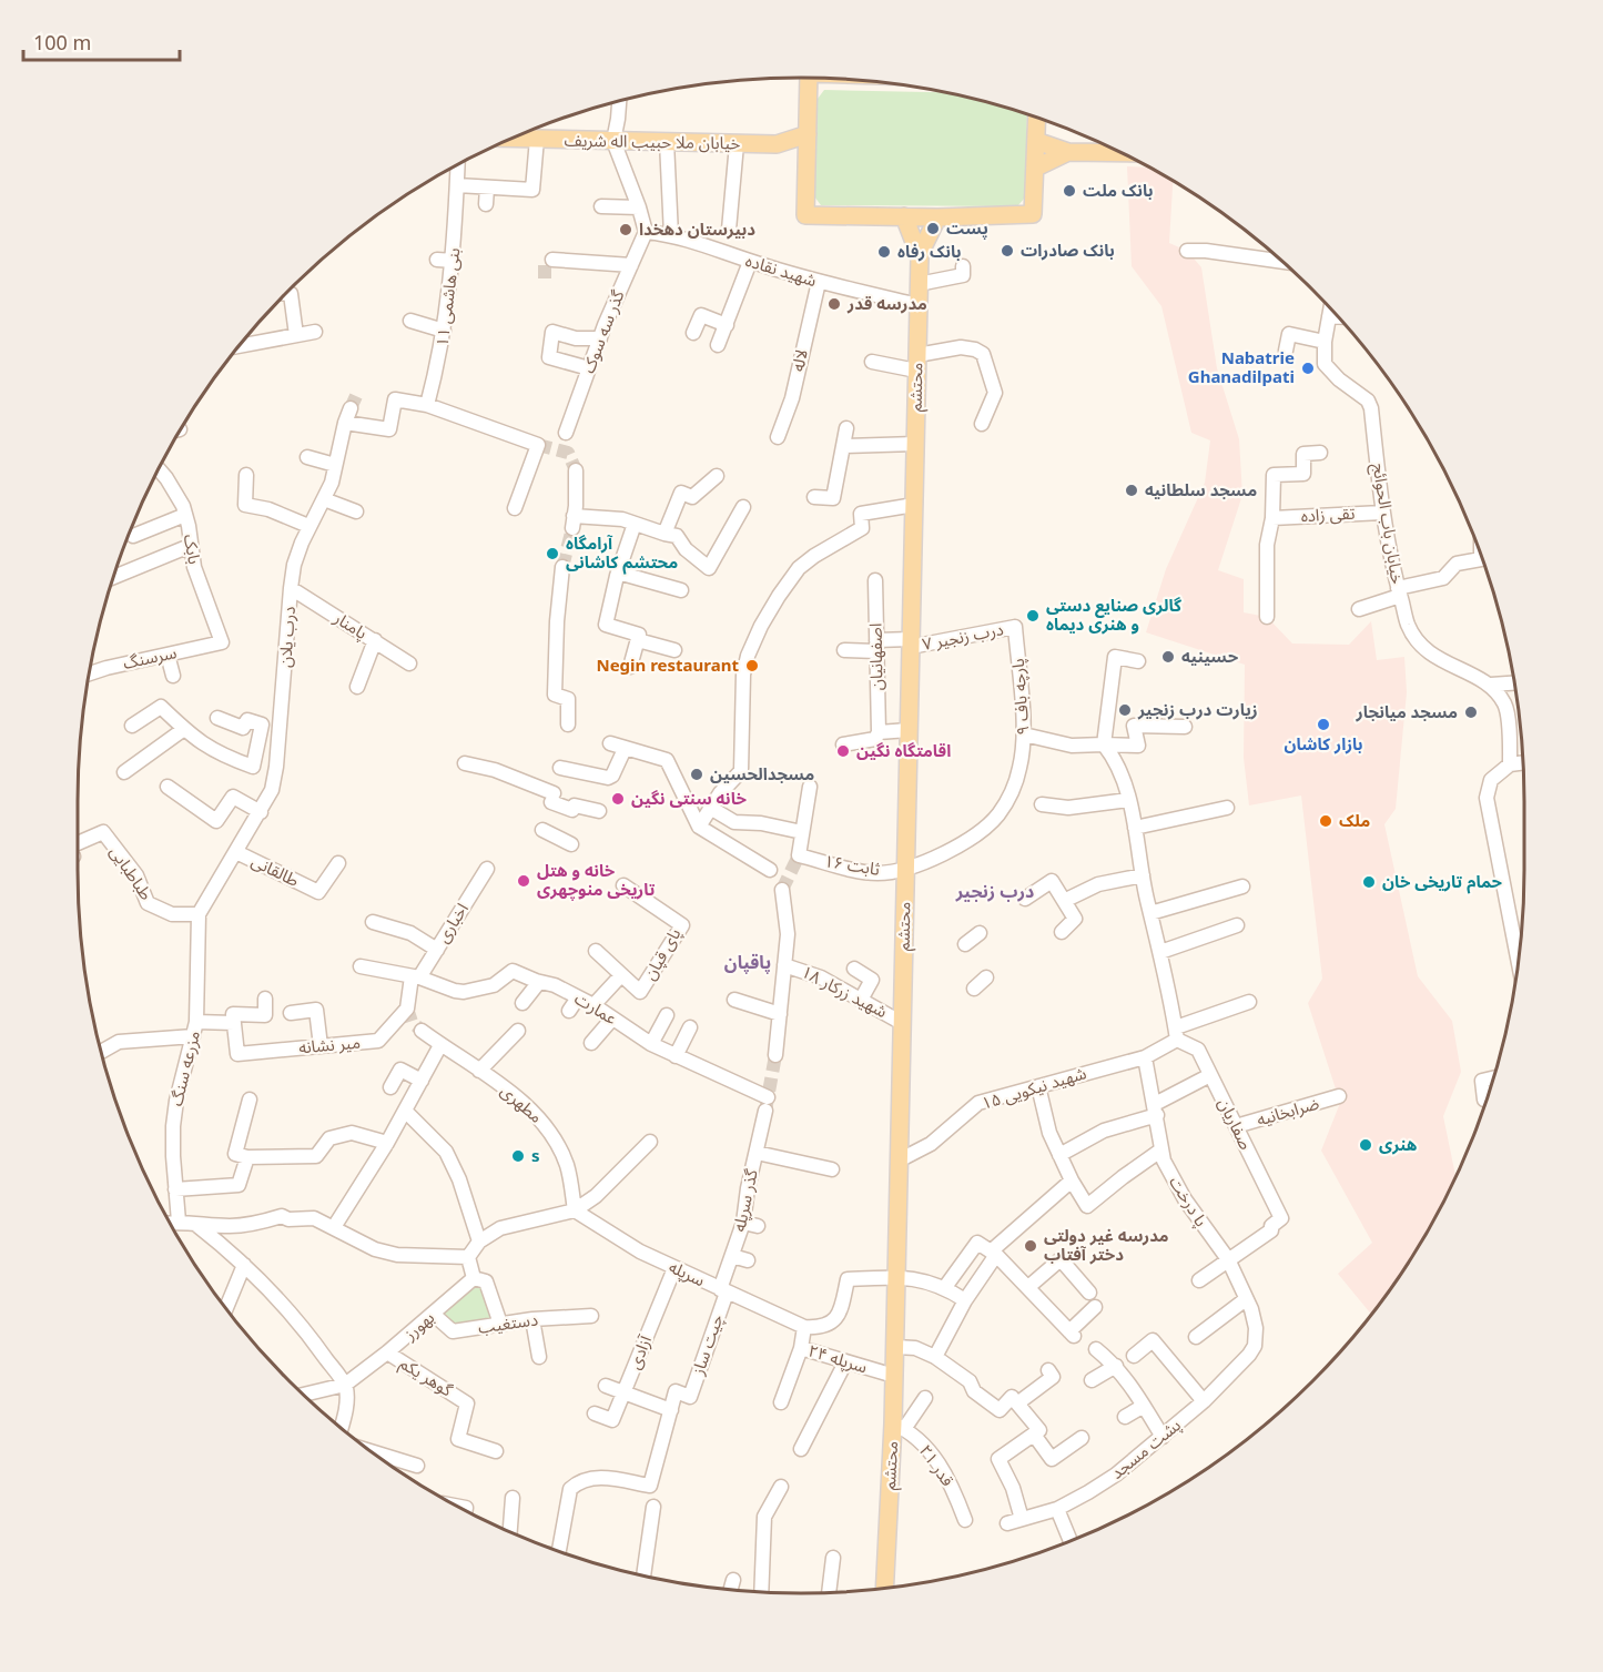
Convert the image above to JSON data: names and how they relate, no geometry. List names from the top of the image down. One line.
{"streets":{"main road":["خیابان ملا حبیب اله شریف","محتشم"],"street":["شهید نقاده","بنی هاشمی ۱۱","گذر سه سوک","لاله","تقی زاده","خیابان باب الحوائج","بابک","پامنار","درب یلان","درب زنجیر ۷","اصفهانیان","سرسنگ","پارچه باف ۹","ثابت ۱۶","طالقانی","طباطبایی","اخباری","پای قپان","شهید زرکار ۱۸","عمارت","میر نشانه","مزرعه سنگ","شهید نیکویی ۱۵","مطهری","ضرابخانیه","صفاریان","گذر سرپله","پا درخت","سرپله","دستغیب","بهورز","چیت ساز","آزادی","سرپله ۲۴","گوهر یکم","پشت مسجد","قدر ۲۱"]},"crossings":[["شهید نقاده","گذر سه سوک"],["شهید نقاده","لاله"],["شهید نقاده","محتشم"],["محتشم","درب زنجیر ۷"],["محتشم","پارچه باف ۹"],["محتشم","ثابت ۱۶"],["محتشم","شهید زرکار ۱۸"],["محتشم","شهید نیکویی ۱۵"],["محتشم","سرپله ۲۴"],["محتشم","قدر ۲۱"],["تقی زاده","خیابان باب الحوائج"],["بابک","سرسنگ"],["پامنار","درب یلان"],["درب یلان","طالقانی"],["درب یلان","طباطبایی"],["درب یلان","مزرعه سنگ"],["درب زنجیر ۷","اصفهانیان"],["درب زنجیر ۷","پارچه باف ۹"],["پارچه باف ۹","ثابت ۱۶"],["طباطبایی","مزرعه سنگ"],["اخباری","عمارت"],["اخباری","میر نشانه"],["عمارت","میر نشانه"],["عمارت","گذر سرپله"],["شهید نیکویی ۱۵","صفاریان"],["شهید نیکویی ۱۵","پا درخت"],["مطهری","سرپله"],["ضرابخانیه","صفاریان"],["صفاریان","پا درخت"],["گذر سرپله","سرپله"],["گذر سرپله","چیت ساز"],["پا درخت","پشت مسجد"],["سرپله","چیت ساز"],["سرپله","آزادی"],["سرپله","سرپله ۲۴"],["دستغیب","بهورز"],["بهورز","گوهر یکم"]],"districts":["درب زنجیر","پاقپان"],"places":["بانک ملت","پست","دبیرستان دهخدا","بانک صادرات","بانک رفاه","مدرسه قدر","Nabatrie Ghanadilpati","مسجد سلطانیه","آرامگاه محتشم کاشانی","گالری صنایع دستی و هنری دیماه","حسینیه","Negin restaurant","زیارت درب زنجیر","مسجد میانجار","بازار کاشان","اقامتگاه نگین","مسجدالحسین","خانه سنتی نگین","ملک","خانه و هتل تاریخی منوچهری","حمام تاریخی خان","هنری","s","مدرسه غیر دولتی دختر آفتاب"],"scale_bar":"100 m"}
